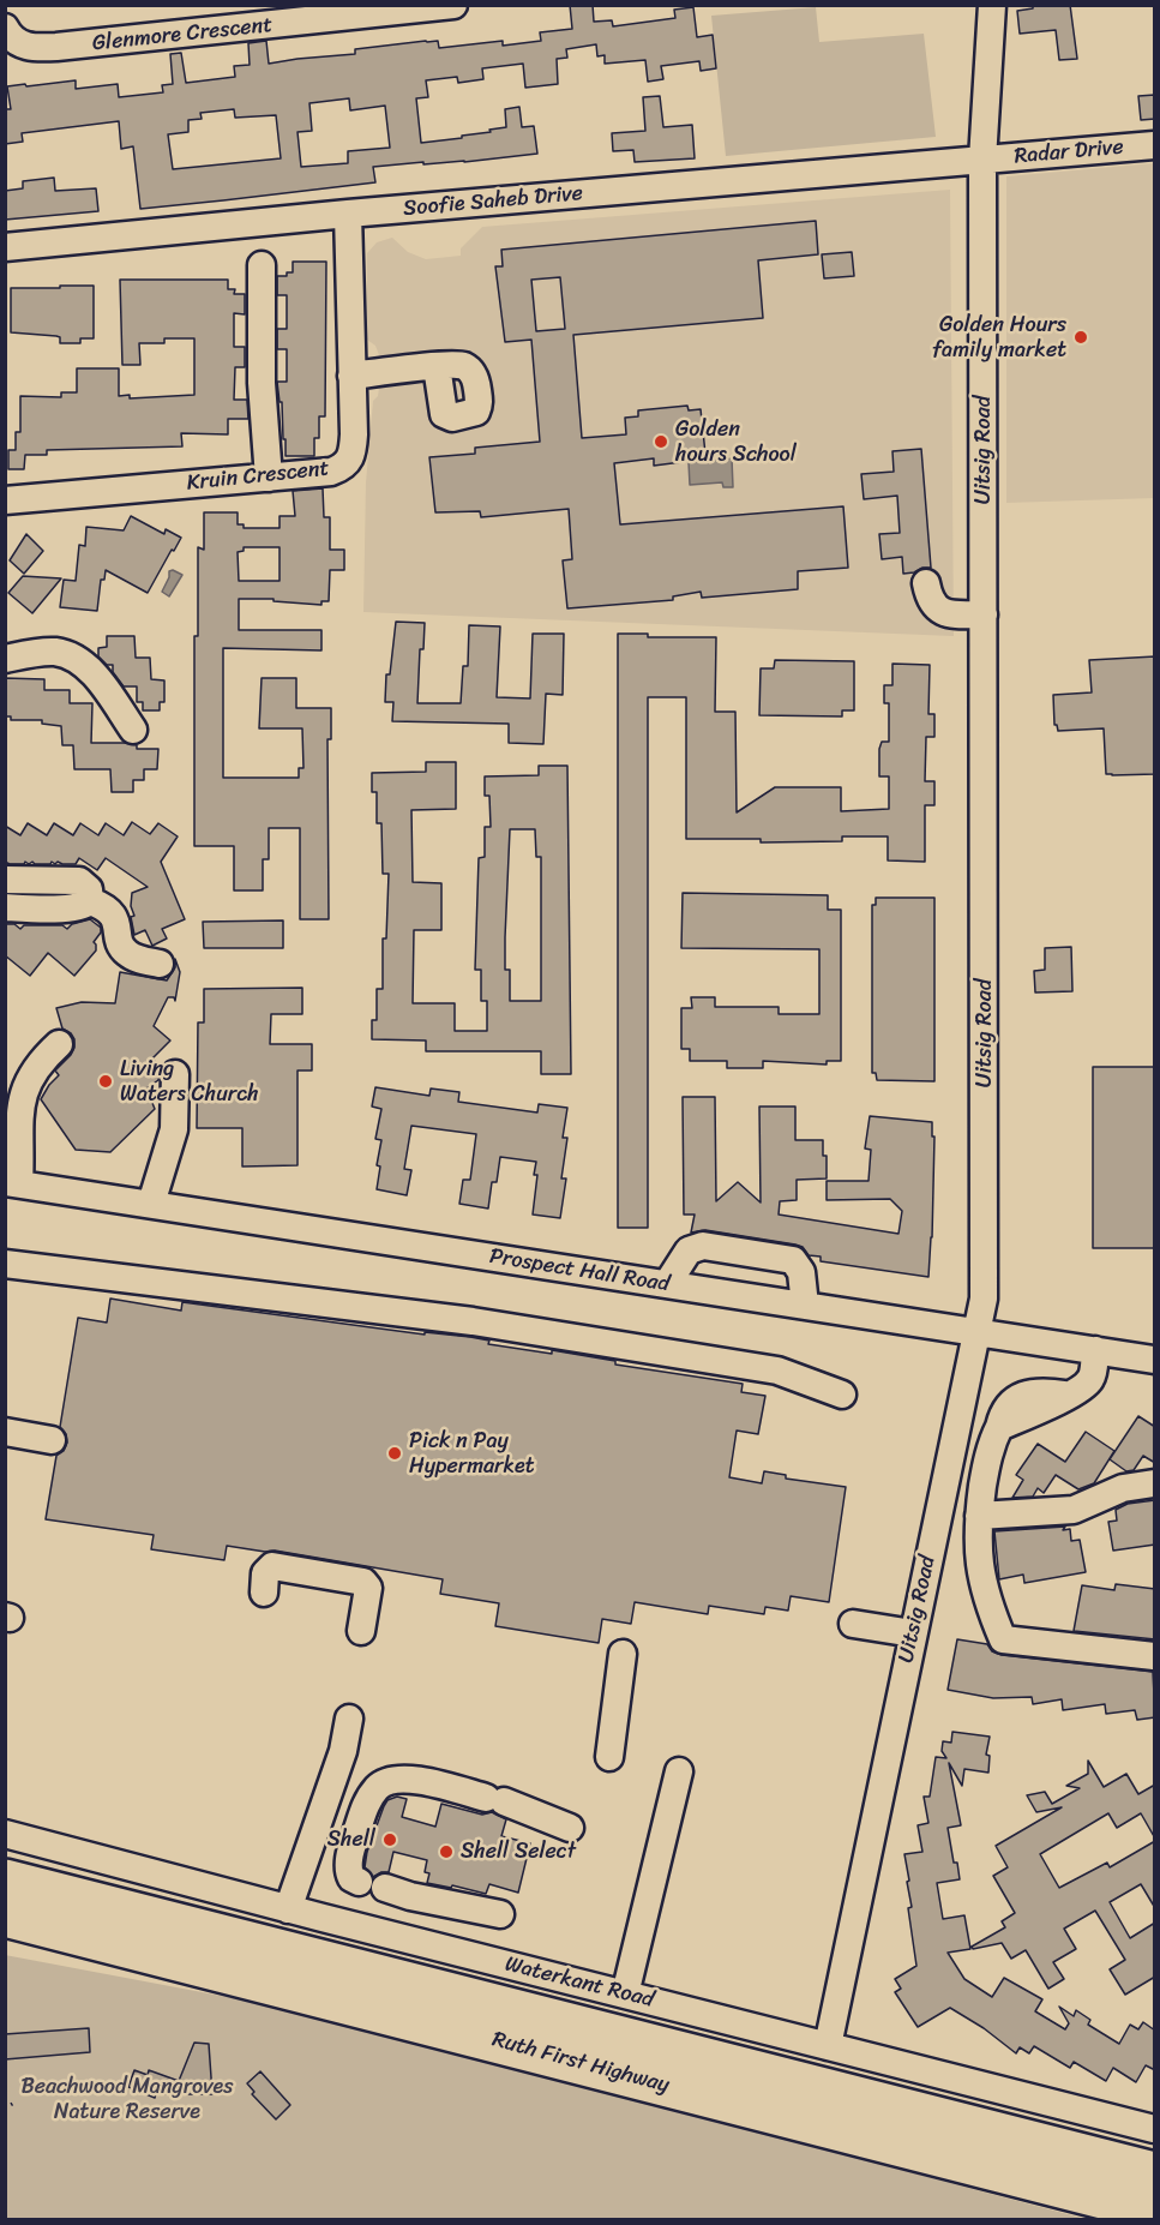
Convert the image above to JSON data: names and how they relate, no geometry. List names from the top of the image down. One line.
{"streets":{"highway":["Ruth First Highway"],"street":["Glenmore Crescent","Radar Drive","Soofie Saheb Drive","Uitsig Road","Kruin Crescent","Prospect Hall Road","Waterkant Road"]},"crossings":[["Radar Drive","Soofie Saheb Drive"],["Radar Drive","Uitsig Road"],["Soofie Saheb Drive","Uitsig Road"],["Soofie Saheb Drive","Kruin Crescent"],["Uitsig Road","Prospect Hall Road"],["Uitsig Road","Waterkant Road"]],"parks":["Beachwood Mangroves Nature Reserve"],"places":["Golden Hours family market","Golden hours School","Living Waters Church","Pick n Pay Hypermarket","Shell","Shell Select"]}
